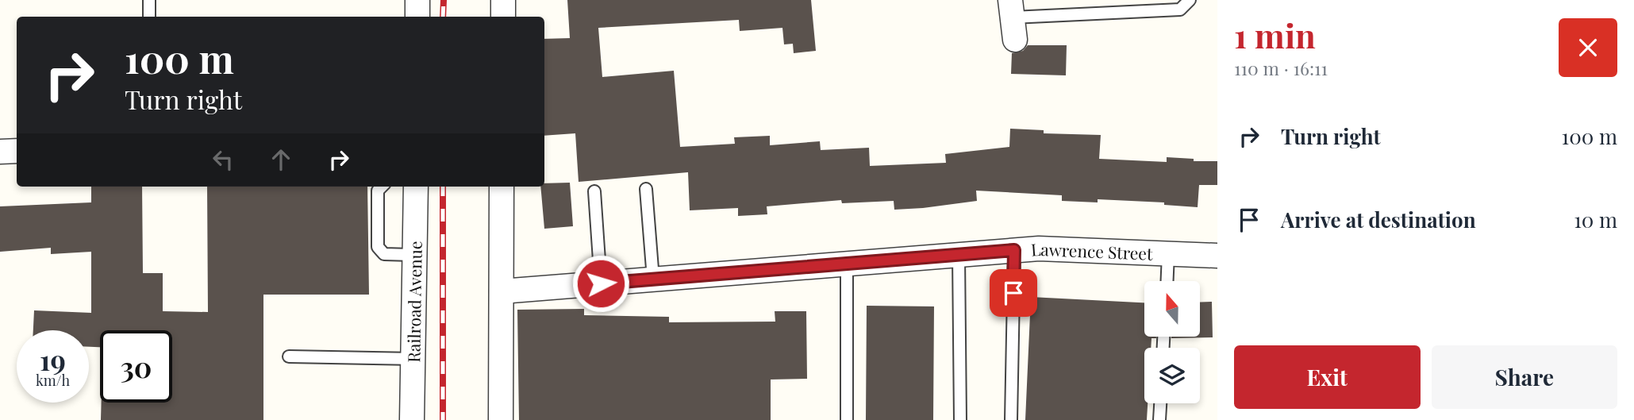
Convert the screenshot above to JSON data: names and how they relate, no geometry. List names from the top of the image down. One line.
{"streets":{"street":["Lawrence Street","Railroad Avenue"]},"north":"top","page":{"heading":["1 min","110 m · 16:11"],"turn":["100 m","Turn right"],"list":[{"name":"Turn right","value":"100 m"},{"name":"Arrive at destination","value":"10 m"}],"speed":"19 km/h","limit":"30","buttons":["Exit","Share"]}}
